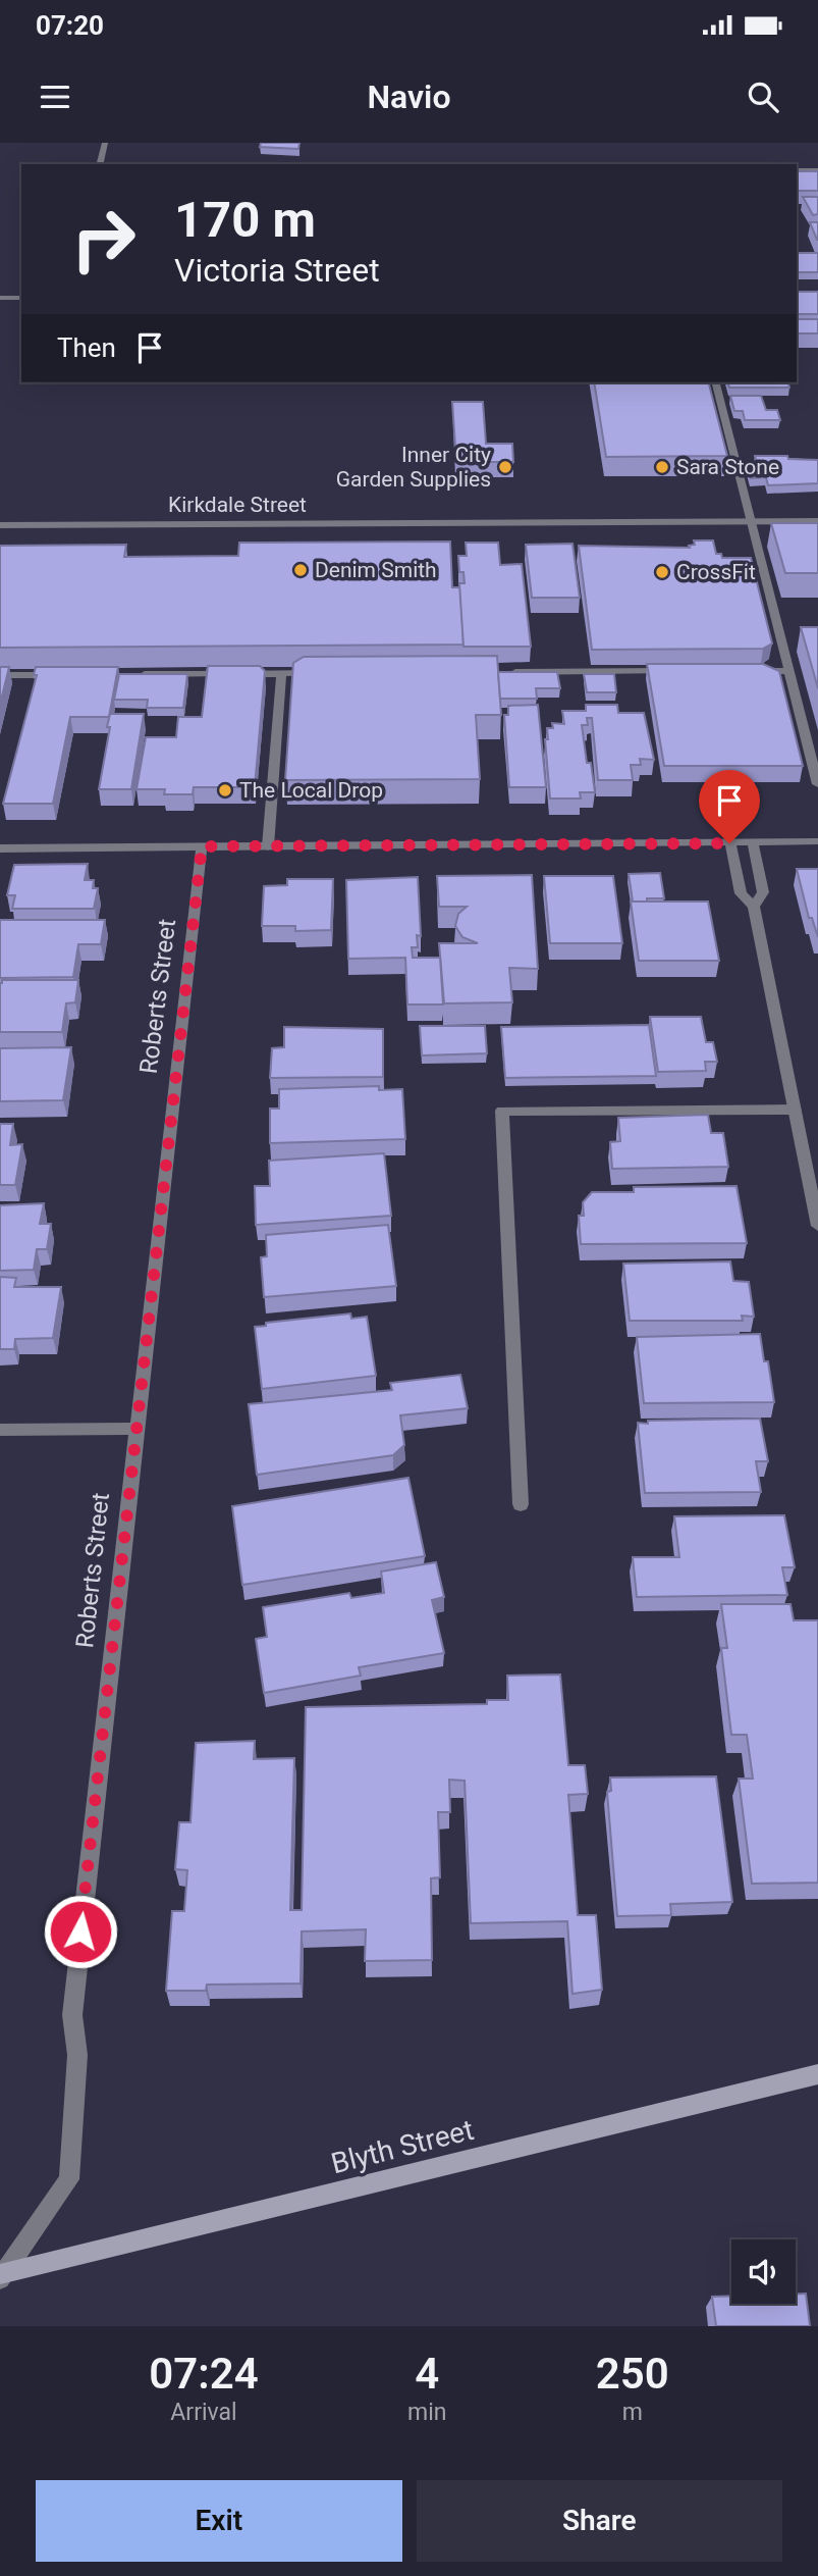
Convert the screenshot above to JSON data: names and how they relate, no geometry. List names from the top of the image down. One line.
{"streets":{"street":["Kirkdale Street","Roberts Street","Blyth Street"]},"crossings":[["Roberts Street","Blyth Street"]],"places":["Inner City Garden Supplies","Sara Stone","Denim Smith","CrossFit","The Local Drop"],"page":{"status":"07:20","header":"Navio","turn":["170 m","Victoria Street"],"then":"Then","eta":["07:24","Arrival","4","min","250","m"],"buttons":["Exit","Share"]}}
